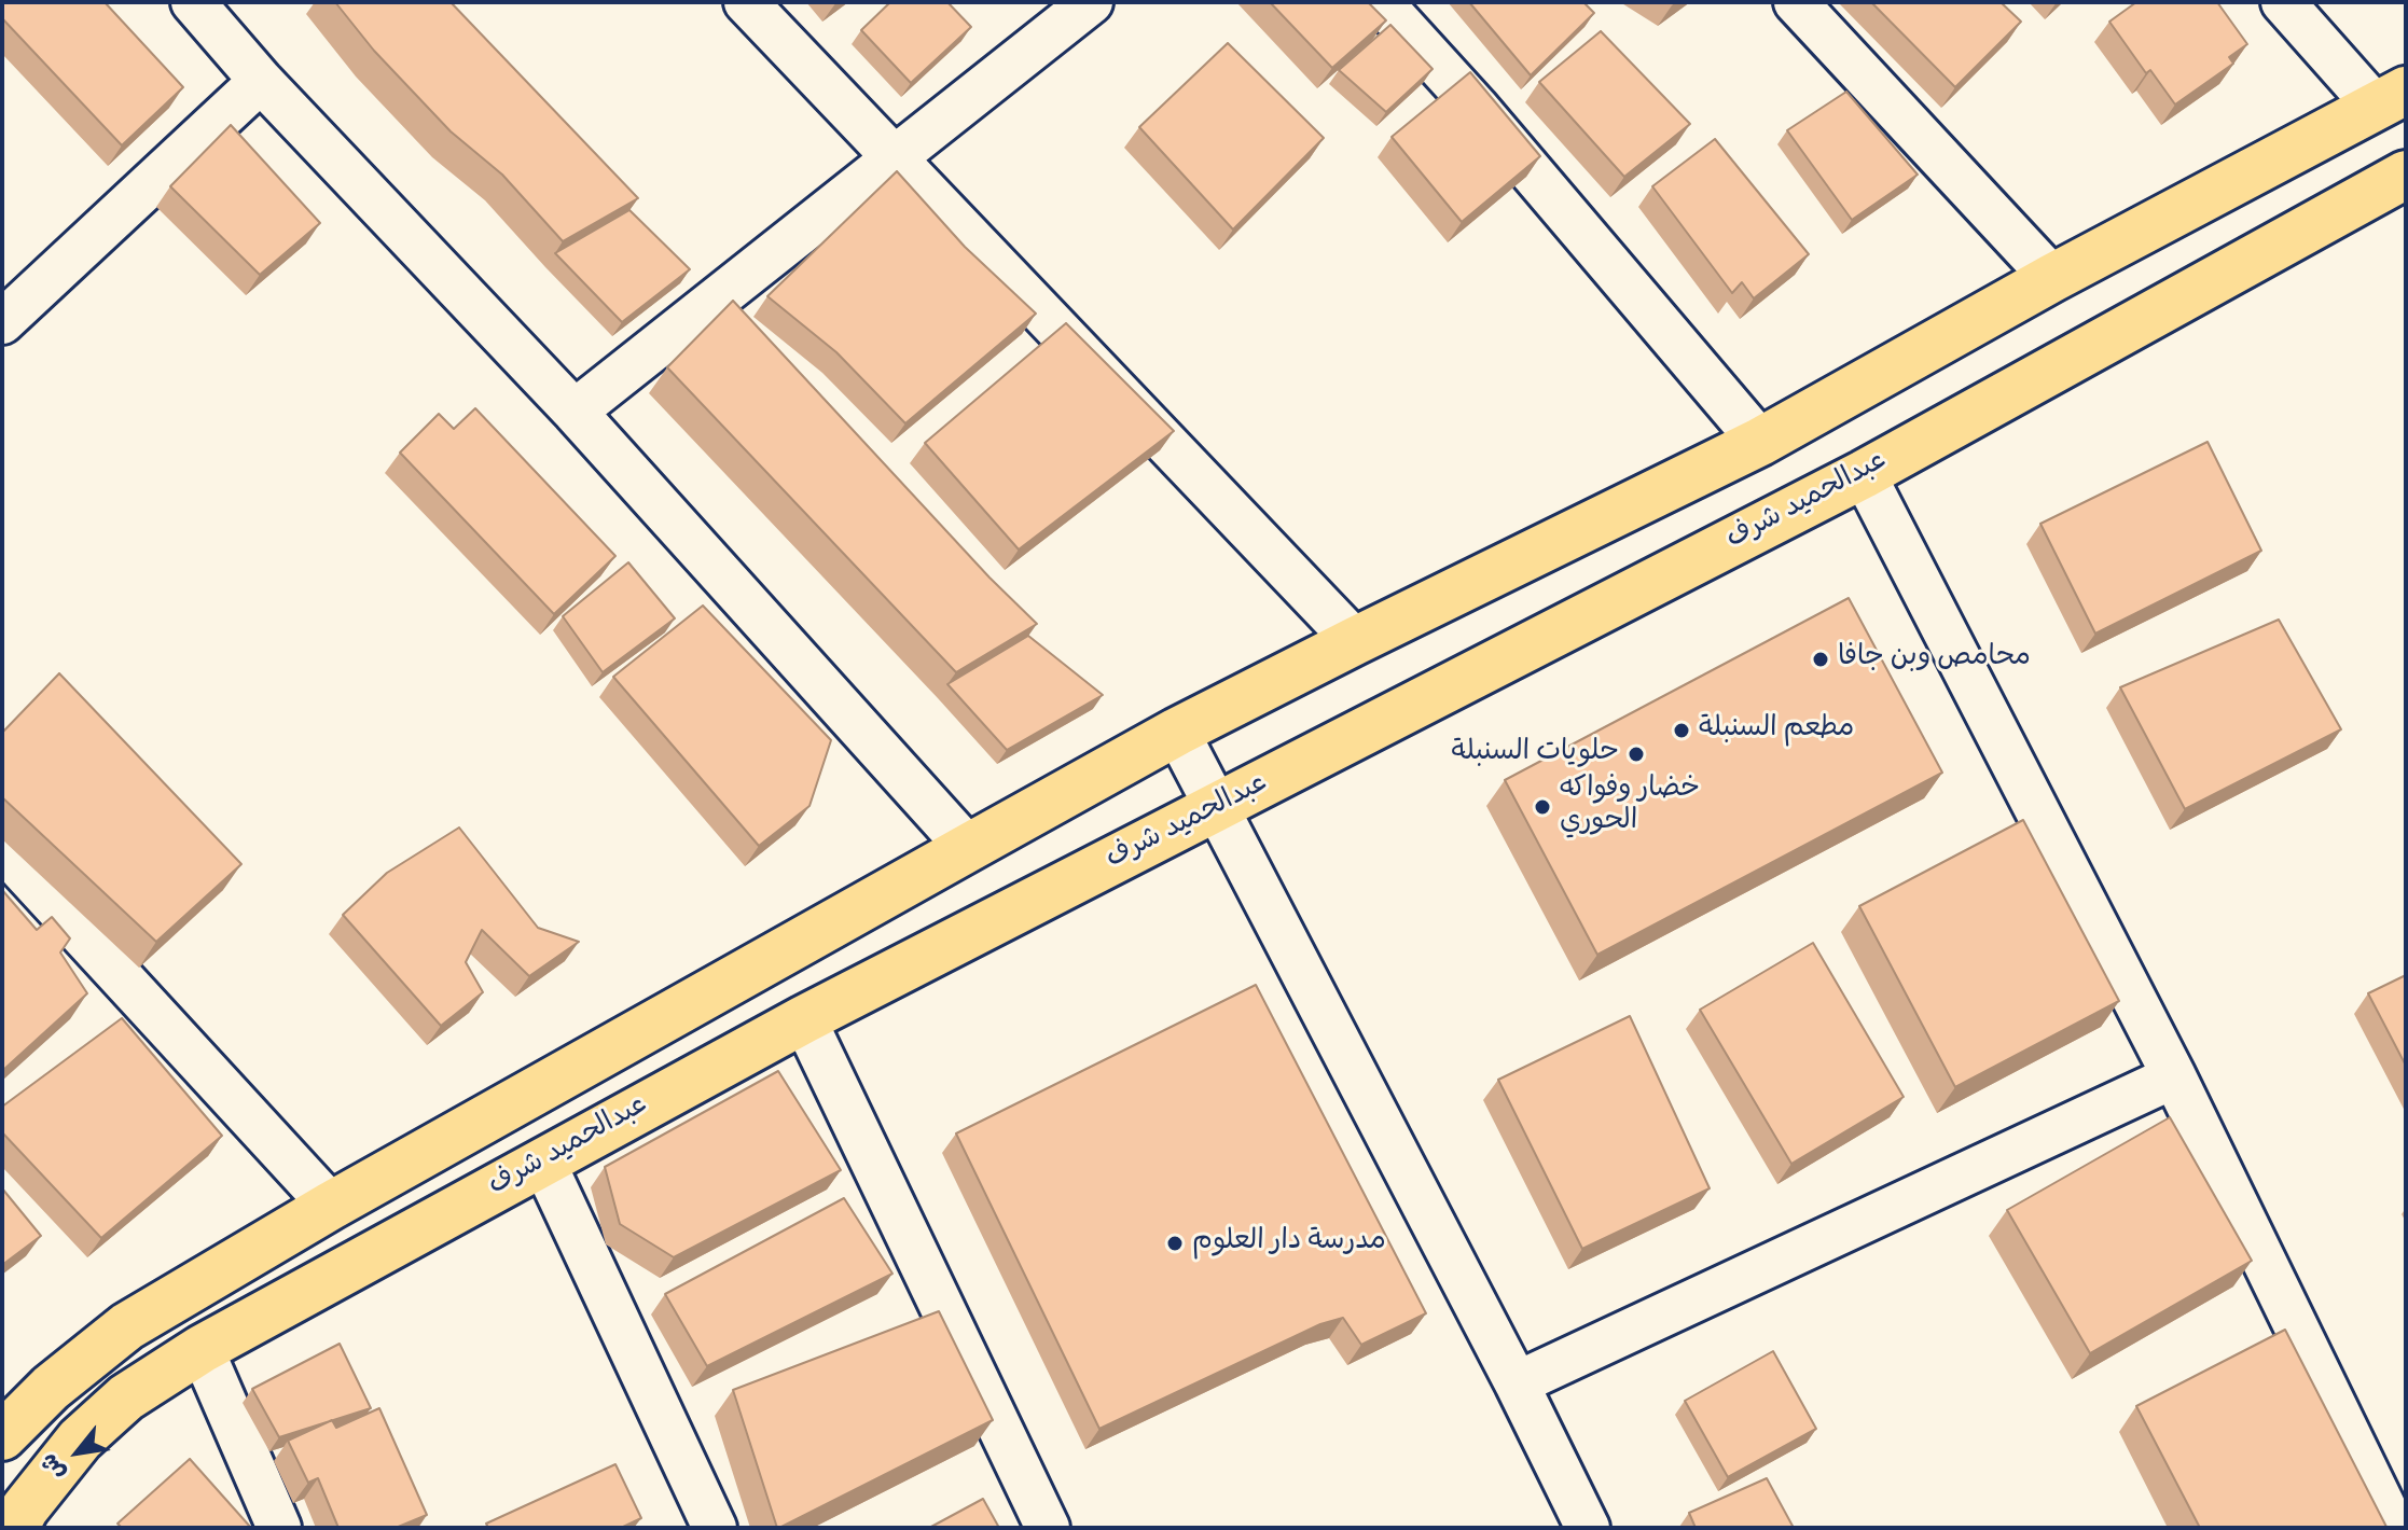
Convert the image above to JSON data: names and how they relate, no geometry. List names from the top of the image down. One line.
{"streets":{"main road":["عبدالحميد شرف"]},"places":["محامص وبن جافا","مطعم السنبلة","حلويات السنبلة","خضار وفواكه الحوري","مدرسة دار العلوم"],"north":"bottom left"}
